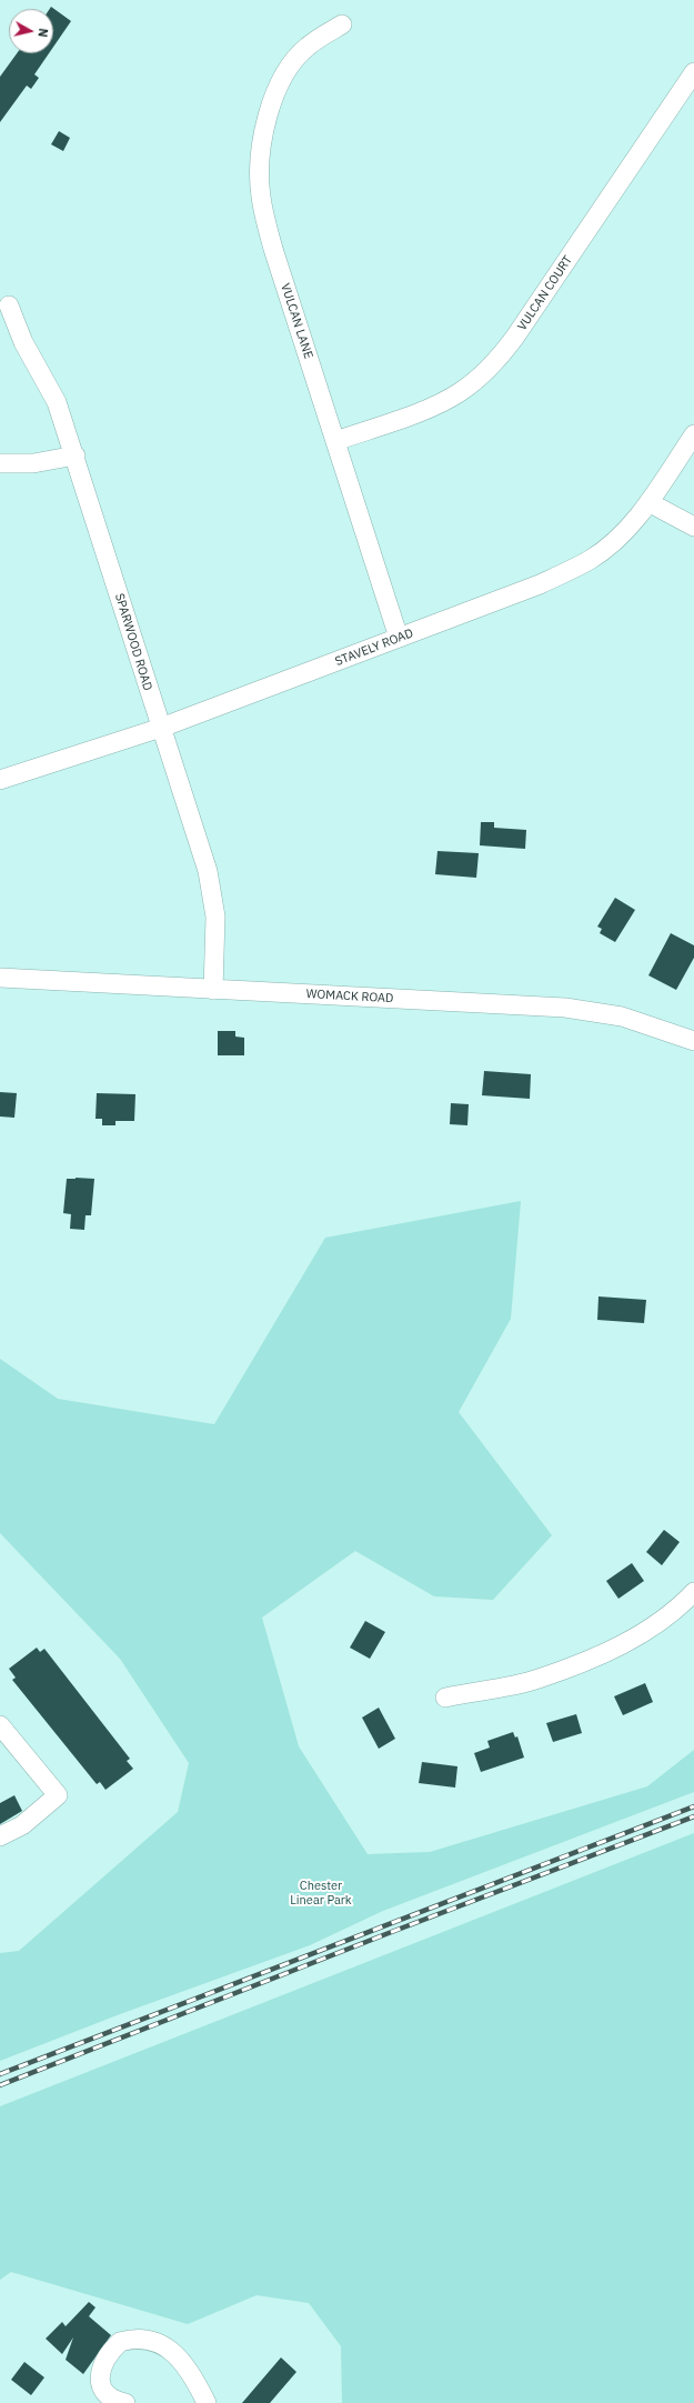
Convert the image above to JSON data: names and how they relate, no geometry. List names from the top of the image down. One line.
{"streets":{"street":["VULCAN COURT","VULCAN LANE","SPARWOOD ROAD","STAVELY ROAD","WOMACK ROAD"]},"crossings":[["VULCAN COURT","VULCAN LANE"],["VULCAN LANE","STAVELY ROAD"],["SPARWOOD ROAD","STAVELY ROAD"],["SPARWOOD ROAD","WOMACK ROAD"]],"parks":["Chester Linear Park"],"north":"right"}
